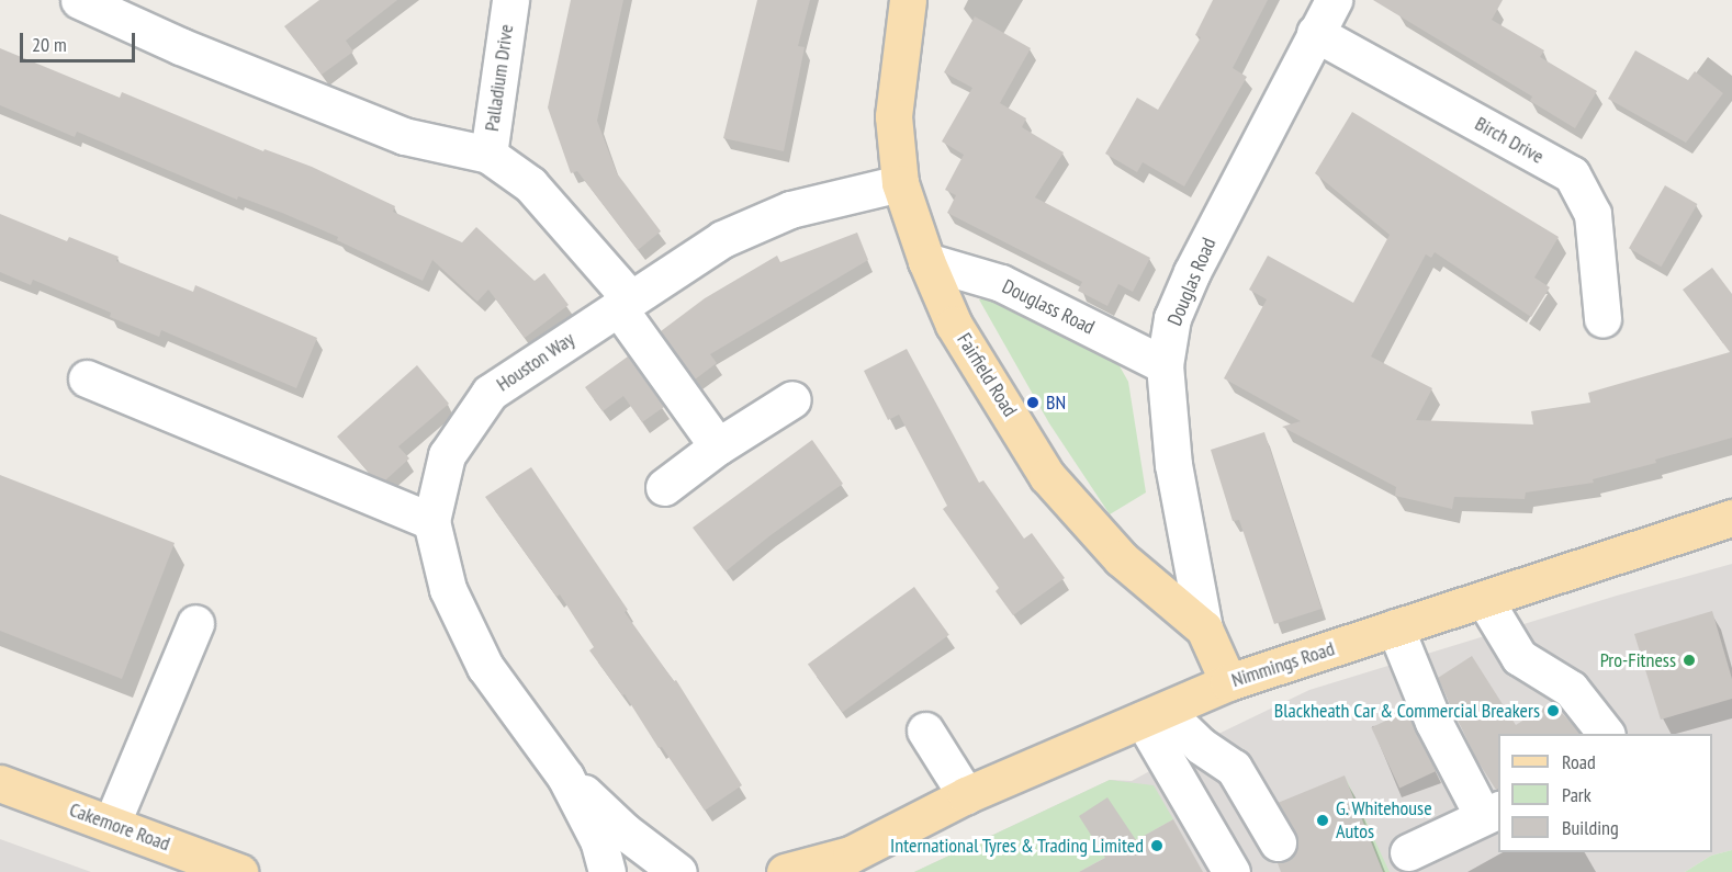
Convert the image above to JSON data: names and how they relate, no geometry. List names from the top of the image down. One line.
{"streets":{"main road":["Fairfield Road","Nimmings Road","Cakemore Road"],"street":["Palladium Drive","Birch Drive","Douglas Road","Douglass Road","Houston Way"]},"crossings":[["Birch Drive","Douglas Road"],["Douglas Road","Douglass Road"],["Douglas Road","Fairfield Road"],["Douglass Road","Fairfield Road"],["Houston Way","Fairfield Road"],["Fairfield Road","Nimmings Road"]],"places":["BN","Pro-Fitness","Blackheath Car & Commercial Breakers","G. Whitehouse Autos","International Tyres & Trading Limited"],"legend":["Road","Park","Building"],"scale_bar":"20 m"}
